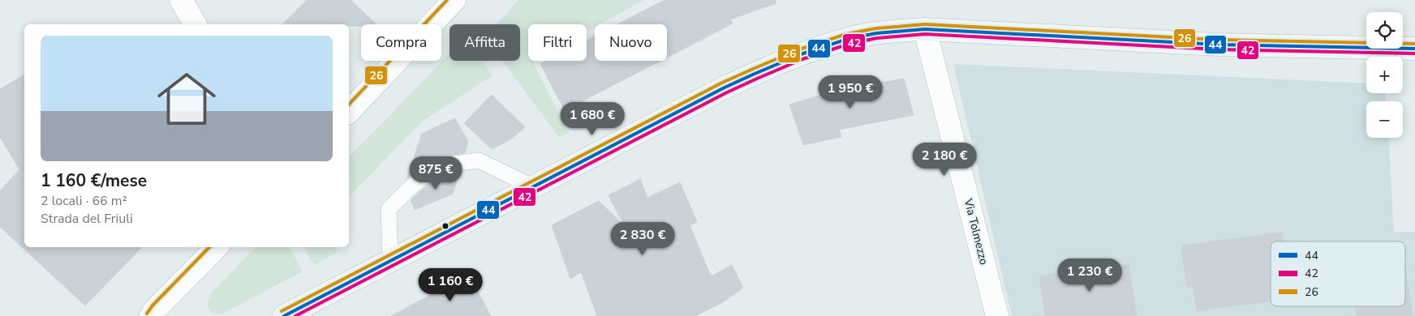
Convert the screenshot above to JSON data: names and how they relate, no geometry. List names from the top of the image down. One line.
{"streets":{"street":["Via Tolmezzo"]},"lines":["transit line 26","transit line 44","transit line 42"],"legend":["44","42","26"],"page":{"map_buttons":["+","−"],"chip":["Compra","Affitta","Filtri","Nuovo"],"list":[{"name":"1 160 €/mese","note":"2 locali · 66 m² · Strada del Friuli"}],"price":["1 950 €","1 680 €","2 180 €","875 €","2 830 €","1 230 €","1 160 €"]}}
